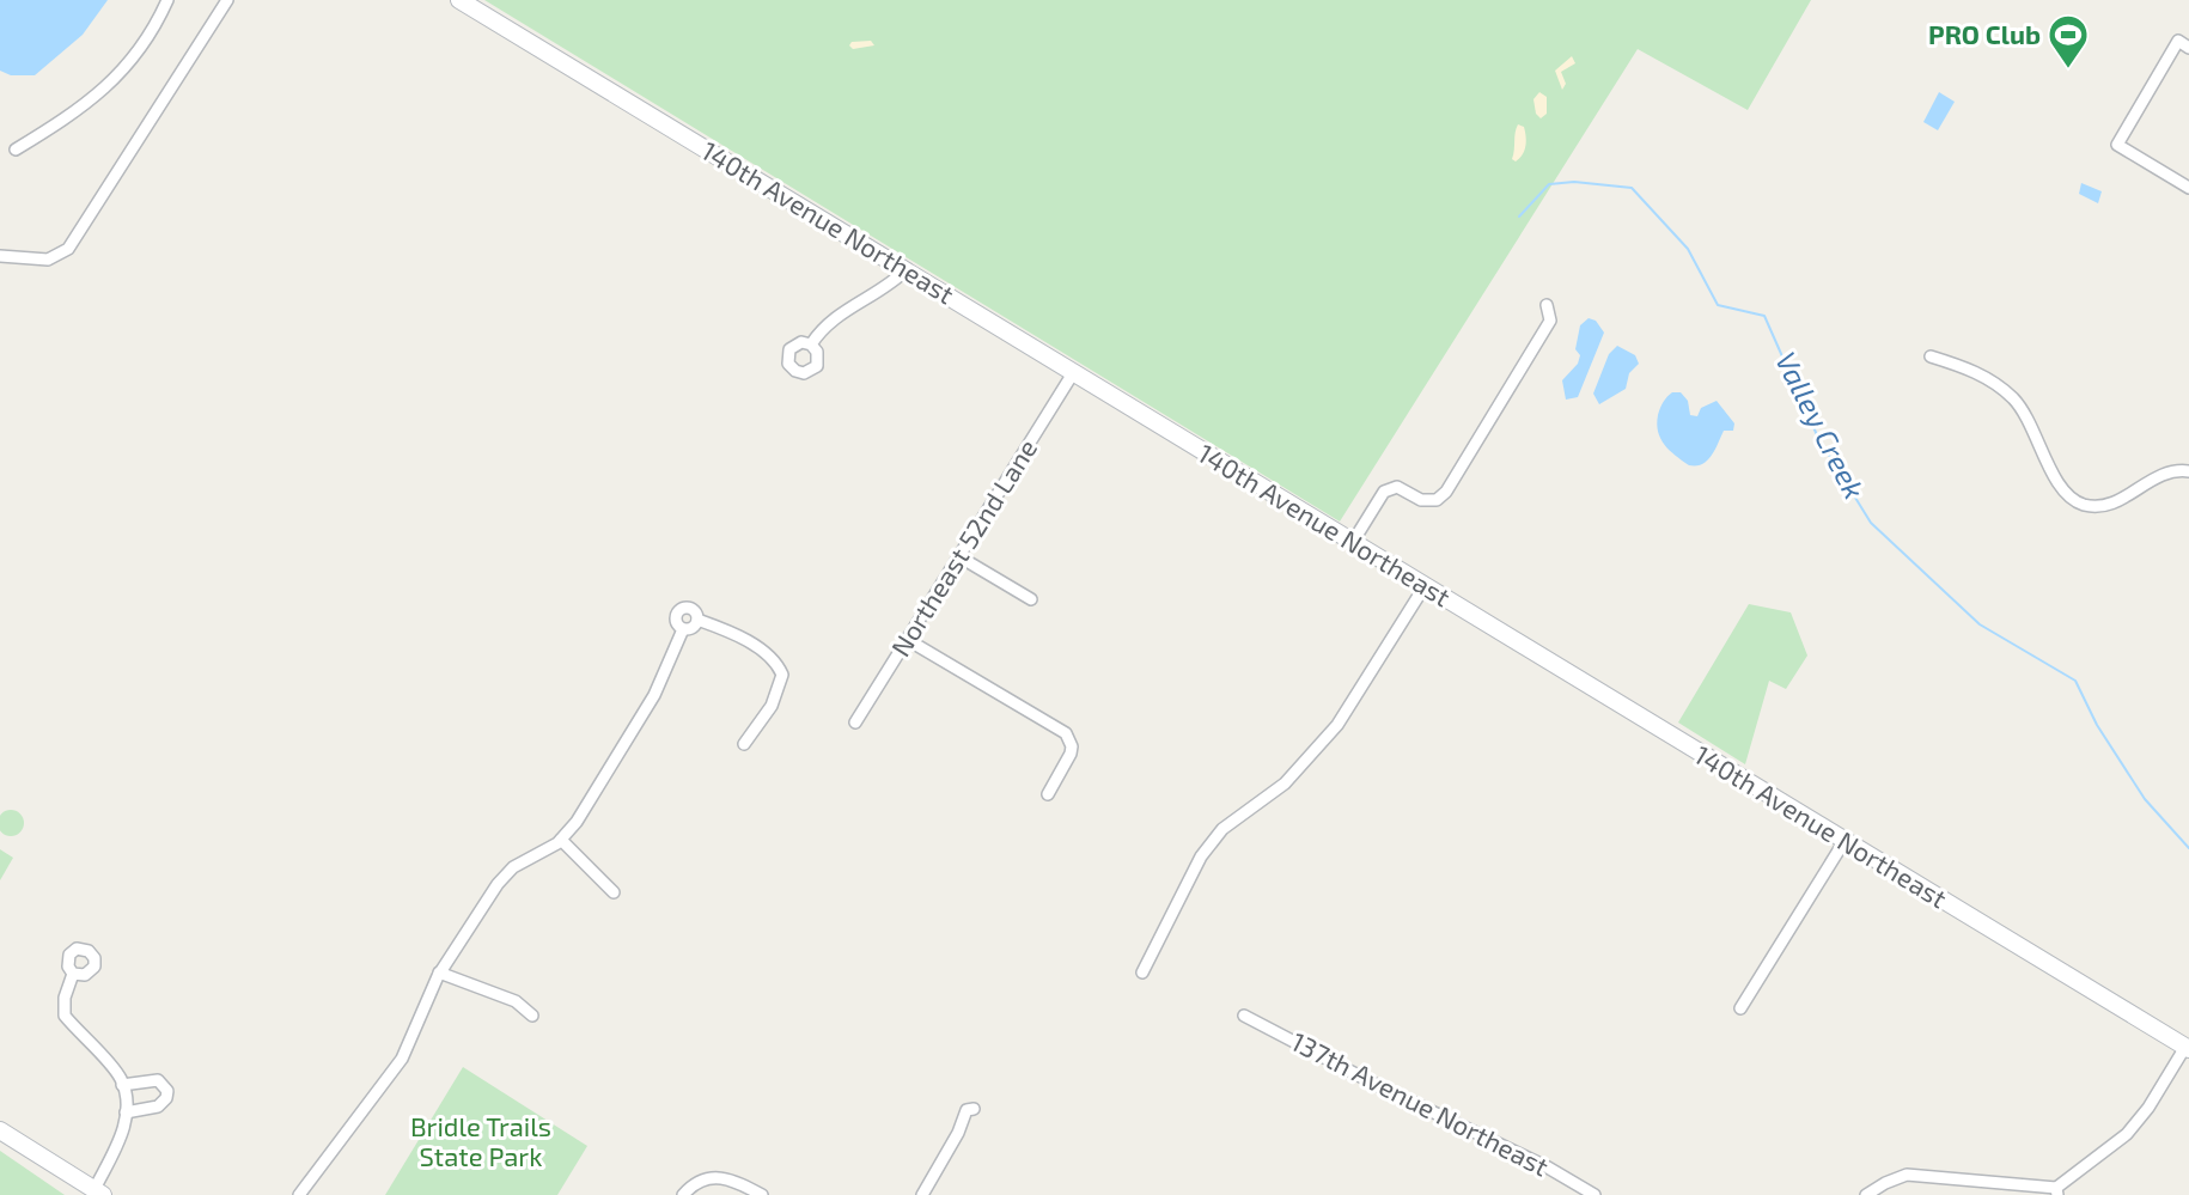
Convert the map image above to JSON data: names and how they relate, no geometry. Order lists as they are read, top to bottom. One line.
{"streets":{"street":["140th Avenue Northeast","Northeast 52nd Lane","137th Avenue Northeast"]},"crossings":[["140th Avenue Northeast","Northeast 52nd Lane"]],"water":["Valley Creek"],"parks":["Bridle Trails State Park"],"places":{"sports":["PRO Club"]}}
